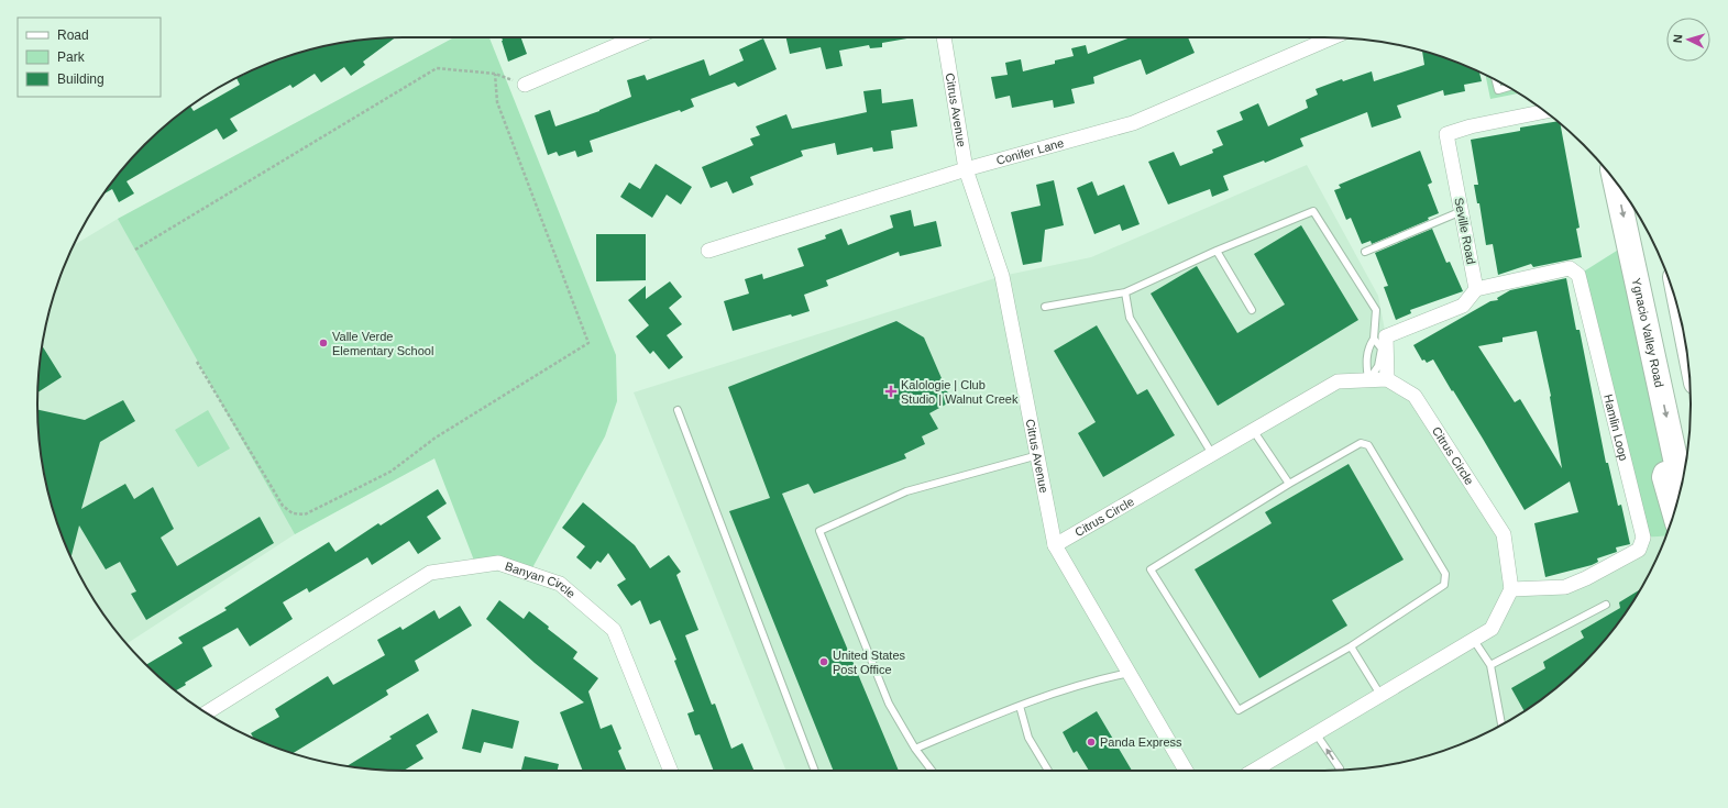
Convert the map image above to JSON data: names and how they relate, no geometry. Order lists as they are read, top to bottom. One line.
{"streets":{"highway":["Ygnacio Valley Road"],"street":["Citrus Avenue","Conifer Lane","Seville Road","Hamlin Loop","Citrus Circle","Banyan Circle"]},"crossings":[["Citrus Avenue","Conifer Lane"],["Citrus Avenue","Citrus Circle"],["Seville Road","Hamlin Loop"],["Hamlin Loop","Citrus Circle"]],"one_way":["Ygnacio Valley Road"],"places":{"other":["Valle Verde Elementary School","United States Post Office","Panda Express"],"health":["Kalologie | Club Studio | Walnut Creek"]},"legend":["Road","Park","Building"],"north":"left"}
